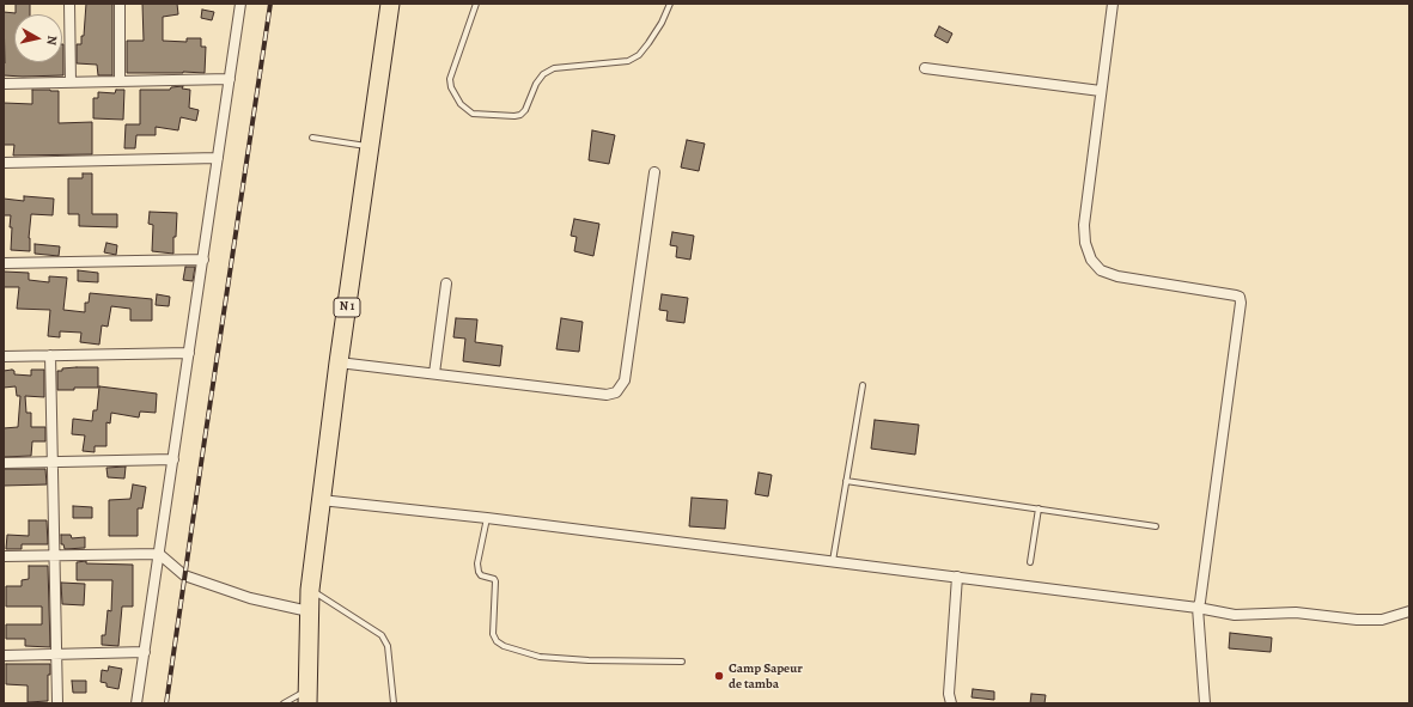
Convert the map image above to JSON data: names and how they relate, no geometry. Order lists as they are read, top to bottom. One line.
{"streets":{"highway":["N 1"]},"places":["Camp Sapeur de tamba"],"north":"right"}
